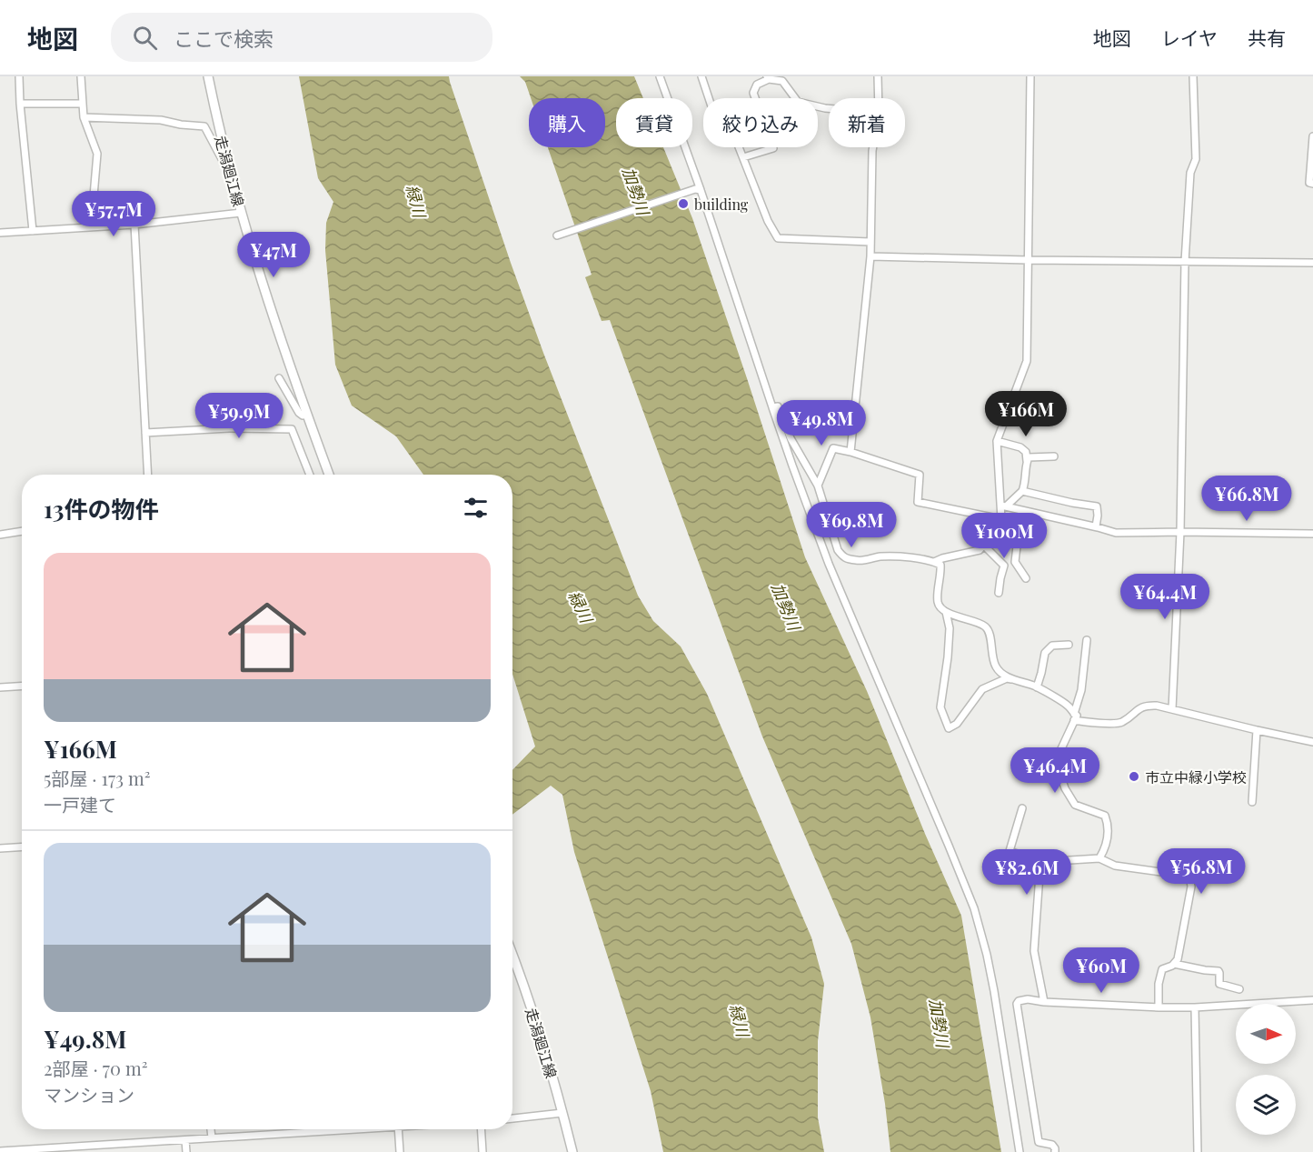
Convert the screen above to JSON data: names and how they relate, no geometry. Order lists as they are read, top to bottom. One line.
{"streets":{"main road":["走潟廻江線"]},"water":["加勢川","緑川"],"places":["building","市立中緑小学校"],"north":"right","page":{"header":"地図","search":"ここで検索","nav":["地図","レイヤ","共有"],"chip":["購入","賃貸","絞り込み","新着"],"price":["¥57.7M","¥47M","¥166M","¥59.9M","¥49.8M","¥66.8M","¥69.8M","¥100M","¥64.4M","¥46.4M","¥56.8M","¥82.6M","¥60M"],"heading":"13件の物件","list":[{"name":"¥166M","note":"5部屋 · 173 m² · 一戸建て"},{"name":"¥49.8M","note":"2部屋 · 70 m² · マンション"}]}}
